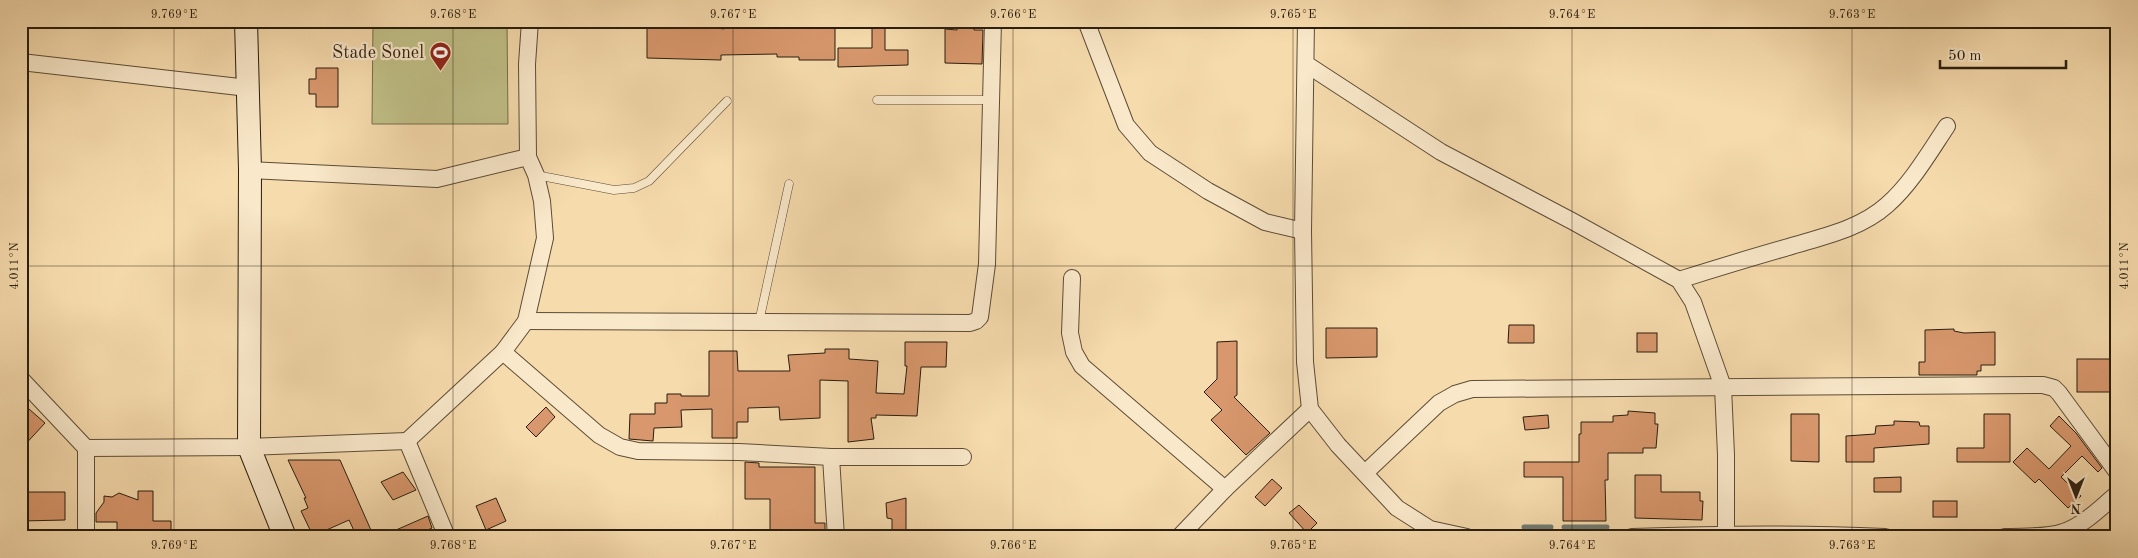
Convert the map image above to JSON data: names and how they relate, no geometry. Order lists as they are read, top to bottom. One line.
{"places":{"sports":["Stade Sonel"]},"scale_bar":"50 m","north":"bottom","coordinates":["9.769°E","9.768°E","9.767°E","9.766°E","9.765°E","9.764°E","9.763°E","4.011°N"]}
